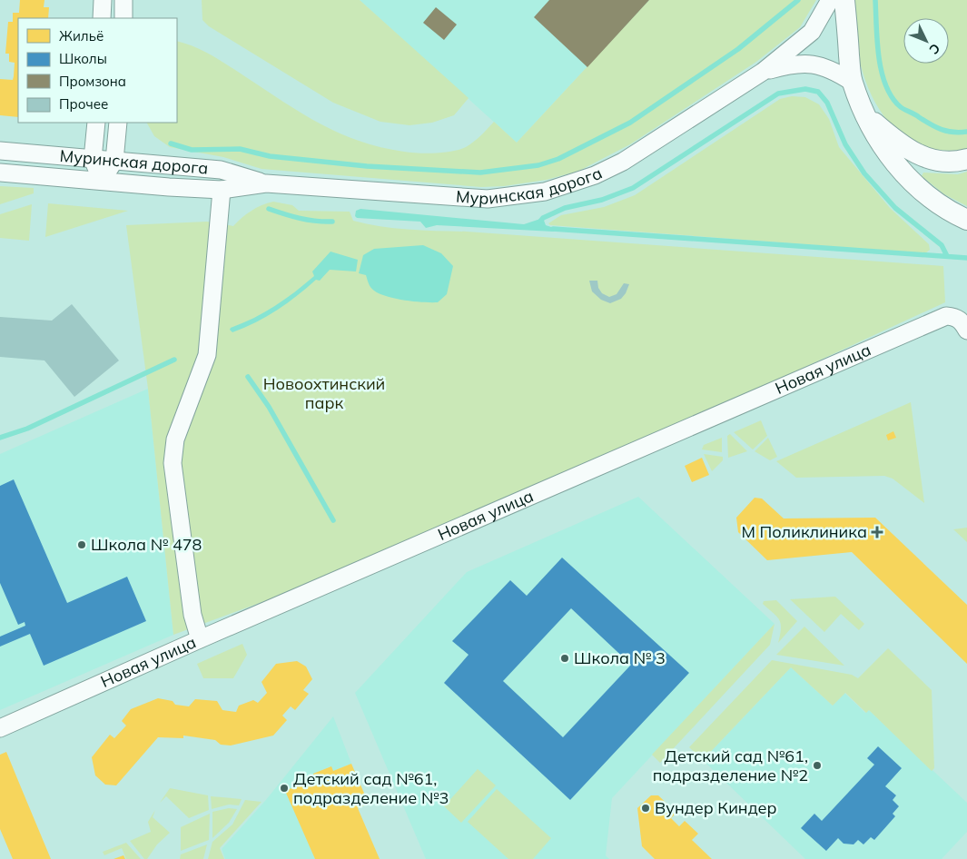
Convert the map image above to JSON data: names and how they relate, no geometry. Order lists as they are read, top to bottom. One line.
{"streets":{"street":["Муринская дорога","Новая улица"]},"parks":["Новоохтинский парк"],"places":{"health":["М Поликлиника"],"other":["Школа № 478","Школа № 3","Детский сад №61, подразделение №2","Детский сад №61, подразделение №3","Вундер Киндер"]},"legend":["Жильё","Школы","Промзона","Прочее"],"north":"bottom right"}
